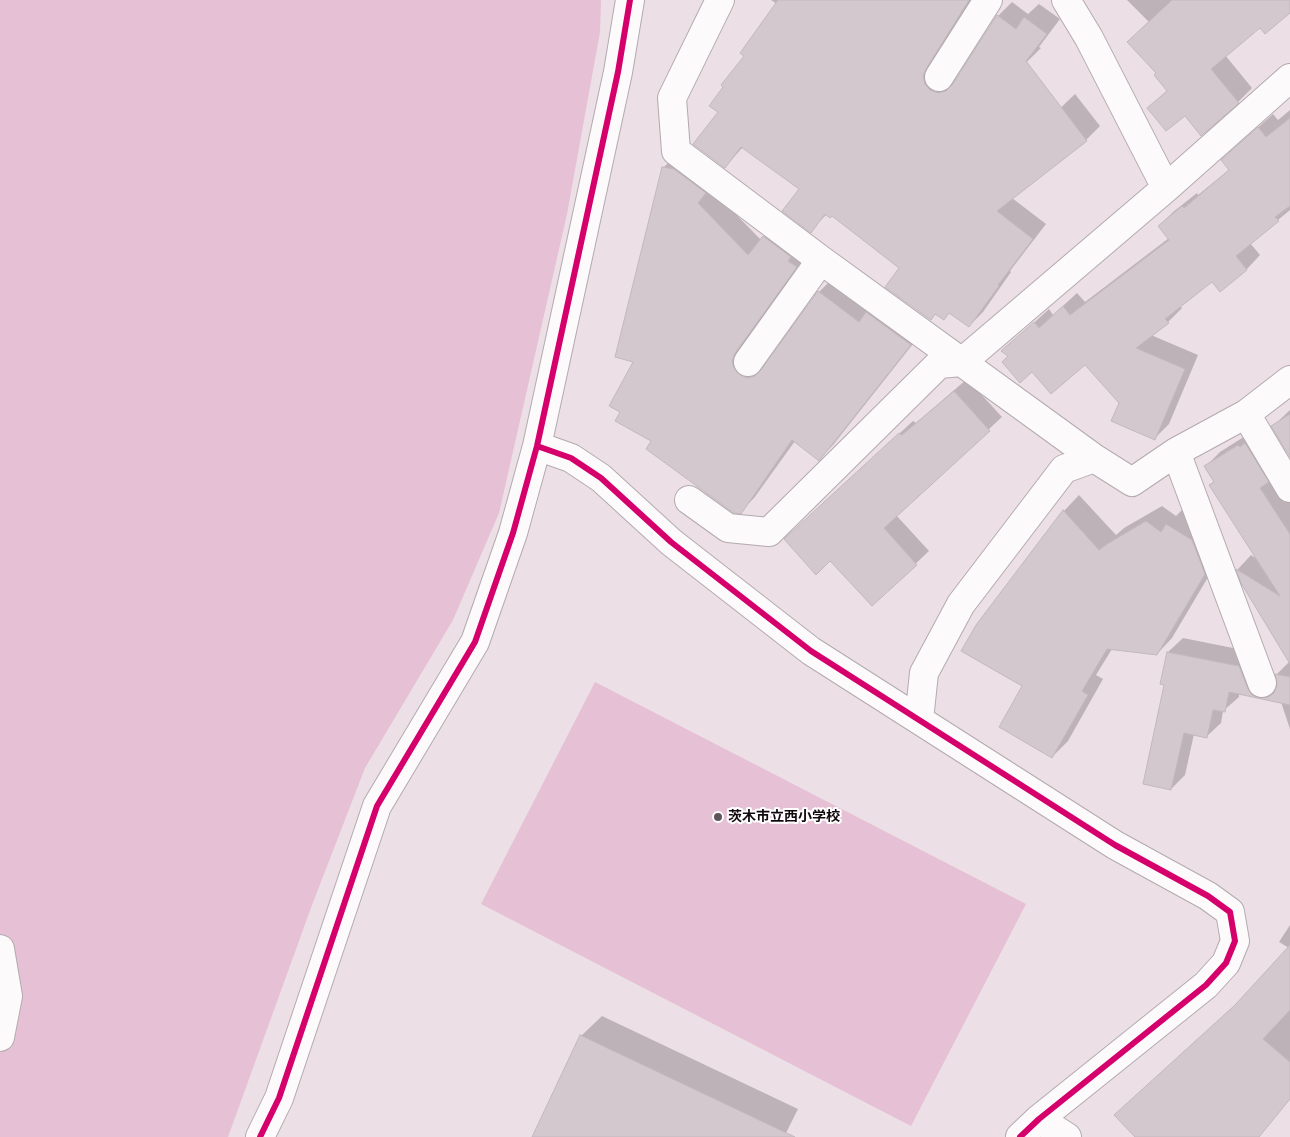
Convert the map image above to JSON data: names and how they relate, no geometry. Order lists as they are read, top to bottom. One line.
{"places":["茨木市立西小学校"]}
